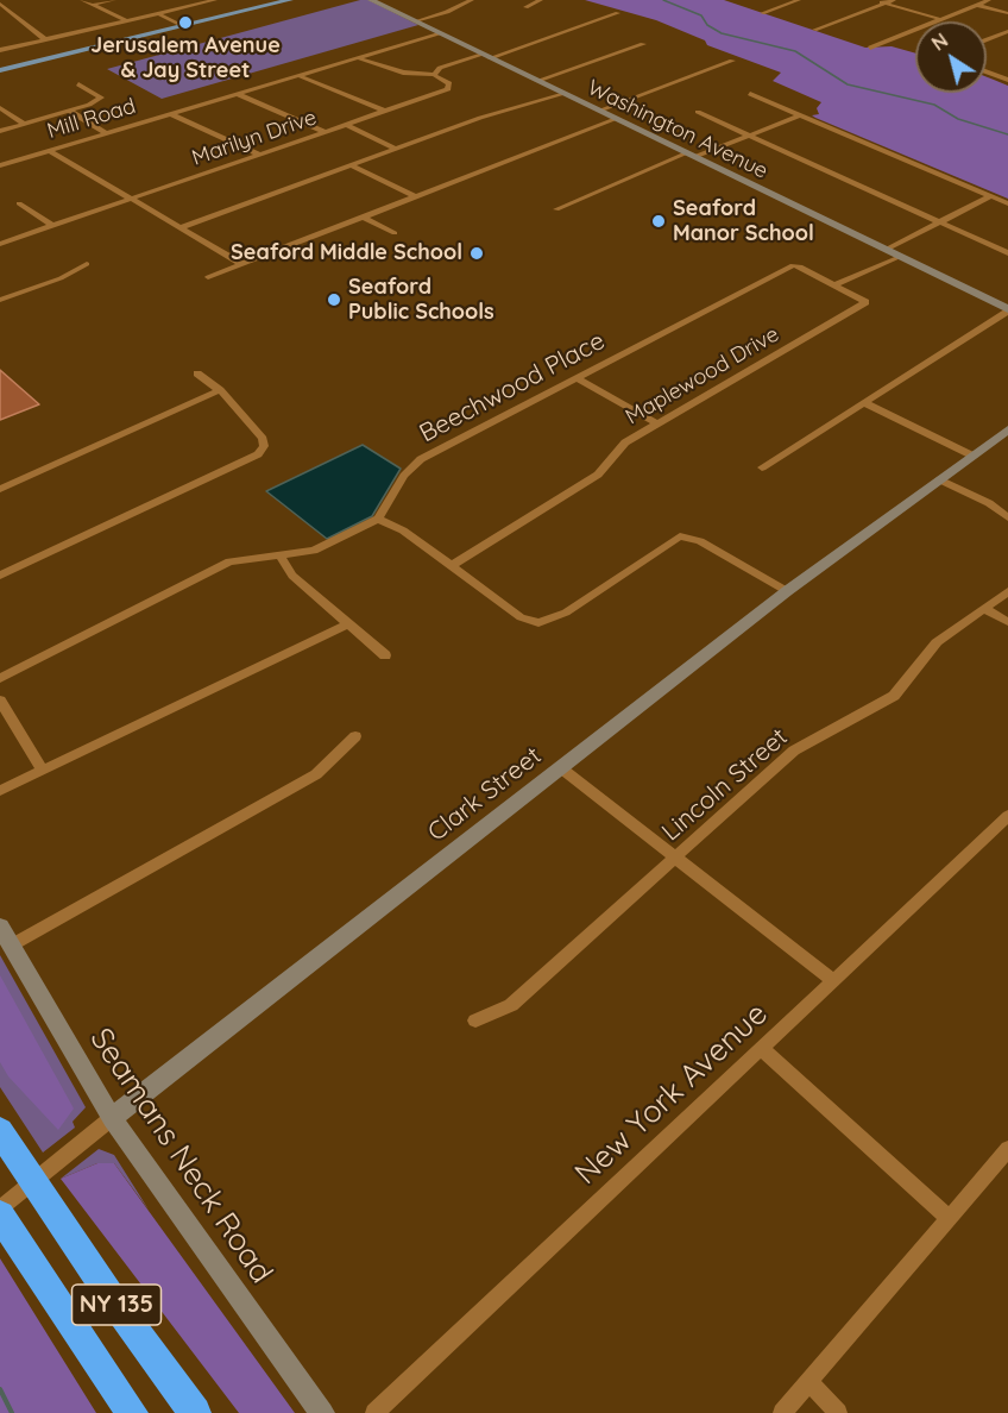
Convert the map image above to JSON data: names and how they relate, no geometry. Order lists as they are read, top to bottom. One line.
{"streets":{"highway":["NY 135"],"street":["Mill Road","Washington Avenue","Marilyn Drive","Maplewood Drive","Beechwood Place","Lincoln Street","Clark Street","New York Avenue","Seamans Neck Road"]},"crossings":[["Mill Road","Washington Avenue"],["Maplewood Drive","Beechwood Place"],["Clark Street","Seamans Neck Road"],["Clark Street","NY 135"]],"places":["Jerusalem Avenue & Jay Street","Seaford Manor School","Seaford Middle School","Seaford Public Schools"],"north":"top left"}
